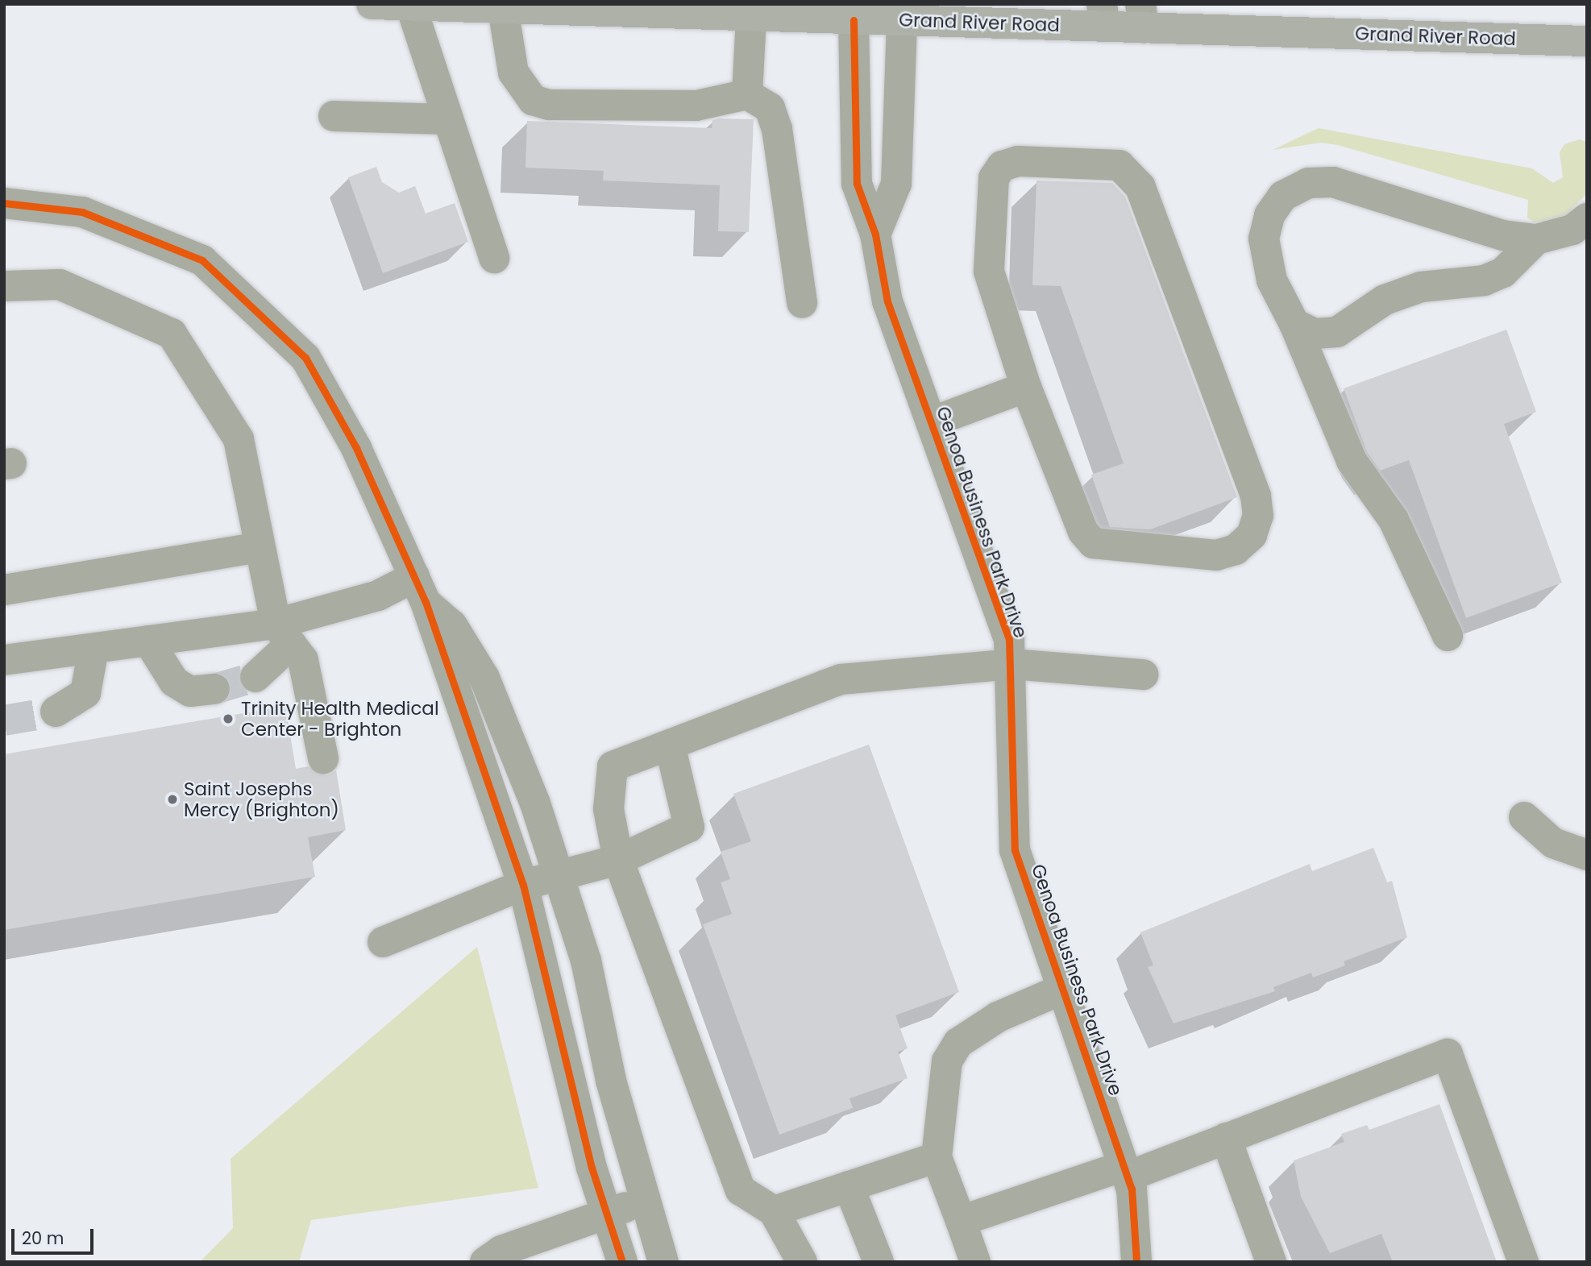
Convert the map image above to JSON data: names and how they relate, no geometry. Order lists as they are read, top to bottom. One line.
{"streets":{"main road":["Grand River Road"],"street":["Genoa Business Park Drive"]},"crossings":[["Grand River Road","Genoa Business Park Drive"]],"places":["Trinity Health Medical Center - Brighton","Saint Josephs Mercy (Brighton)"],"scale_bar":"20 m"}
